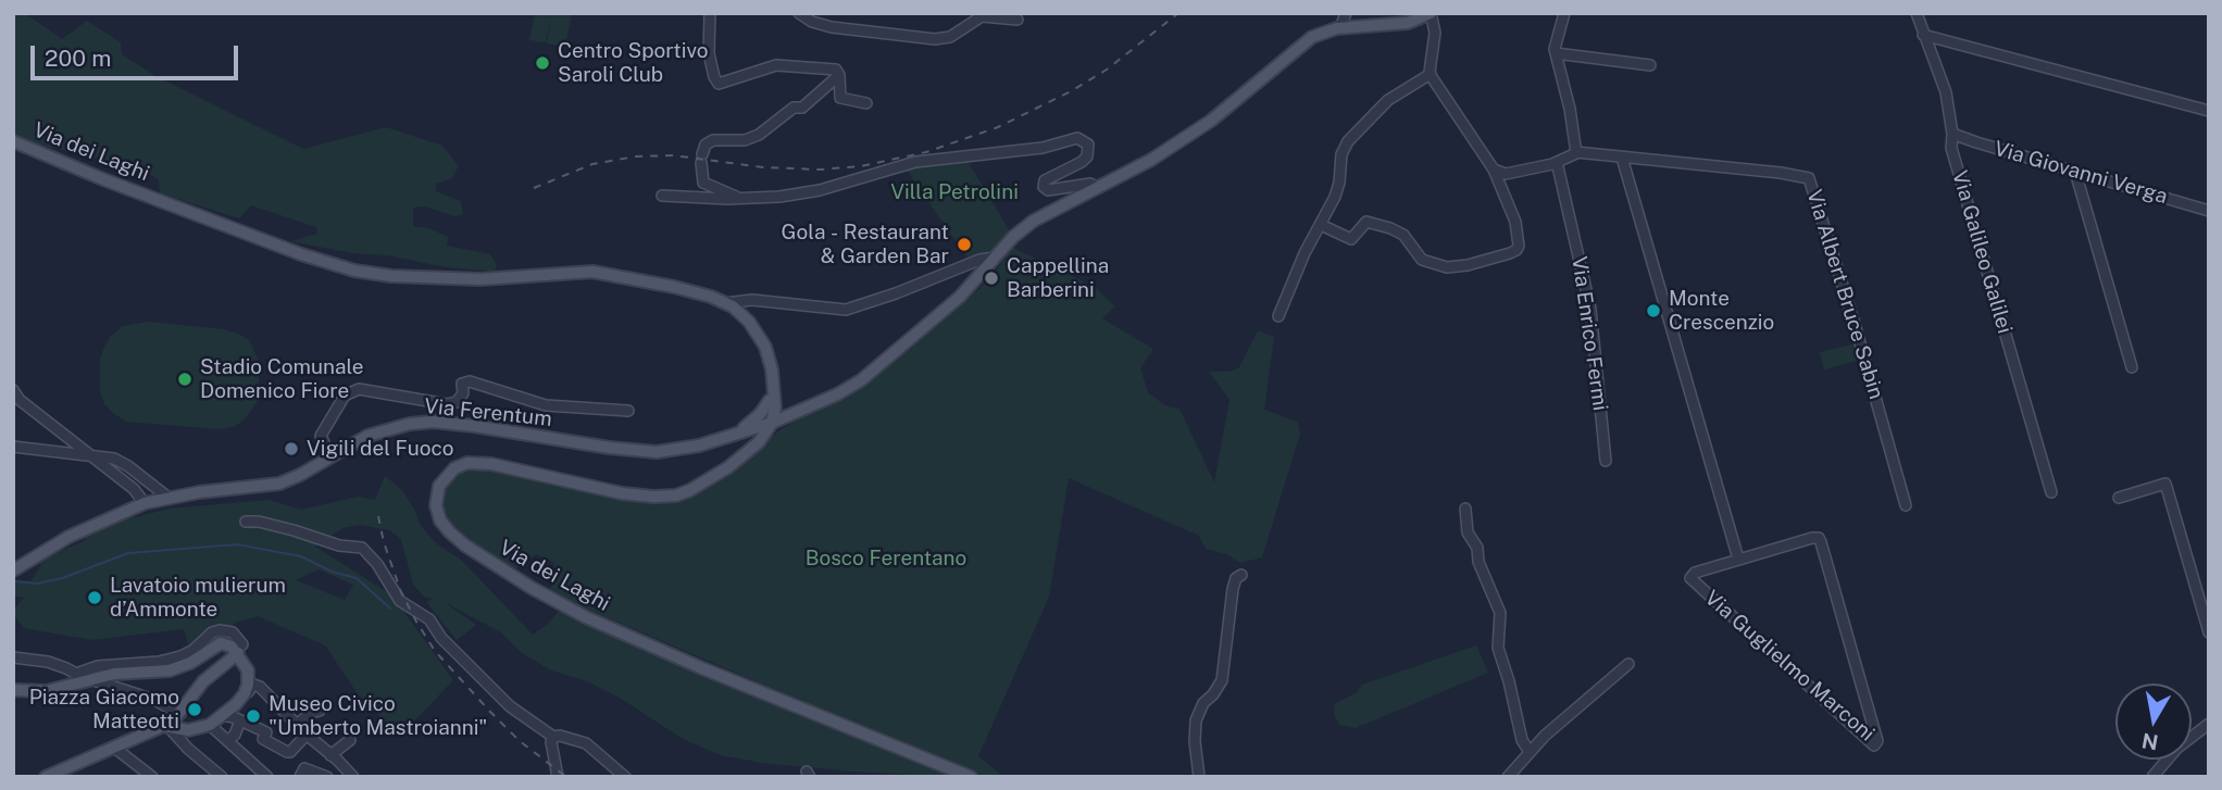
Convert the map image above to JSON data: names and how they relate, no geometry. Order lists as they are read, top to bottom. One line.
{"streets":{"main road":["Via dei Laghi","Via Ferentum"],"street":["Via Giovanni Verga","Via Galileo Galilei","Via Albert Bruce Sabin","Via Enrico Fermi","Via Guglielmo Marconi"]},"crossings":[["Via dei Laghi","Via Ferentum"],["Via Giovanni Verga","Via Galileo Galilei"]],"parks":["Villa Petrolini","Bosco Ferentano"],"places":["Centro Sportivo Saroli Club","Gola - Restaurant & Garden Bar","Cappellina Barberini","Monte Crescenzio","Stadio Comunale Domenico Fiore","Vigili del Fuoco","Lavatoio mulierum d’Ammonte","Piazza Giacomo Matteotti","Museo Civico \"Umberto Mastroianni\""],"scale_bar":"200 m","north":"bottom"}
